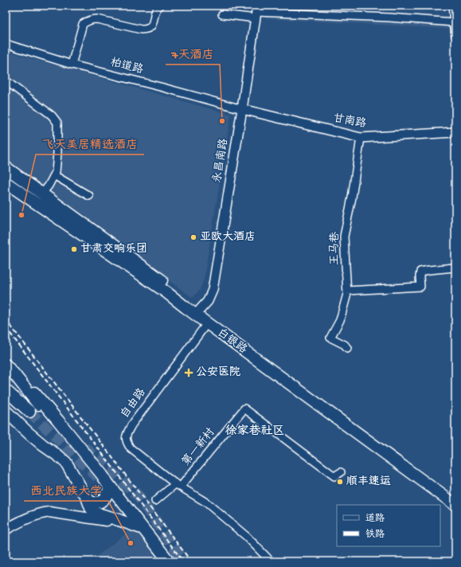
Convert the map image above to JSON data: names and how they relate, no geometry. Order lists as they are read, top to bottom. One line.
{"streets":{"main road":["白银路"],"street":["柏道路","甘南路","永昌南路","王马巷","自由路","第一新村"]},"crossings":[["柏道路","甘南路"],["柏道路","永昌南路"],["甘南路","永昌南路"],["甘南路","王马巷"],["永昌南路","白银路"],["白银路","自由路"],["自由路","第一新村"]],"districts":["徐家巷社区"],"places":{"other":["7天酒店","飞天美居精选酒店","亚欧大酒店","甘肃交响乐团","顺丰速运","西北民族大学"],"health":["公安医院"]},"legend":["道路","铁路"]}
